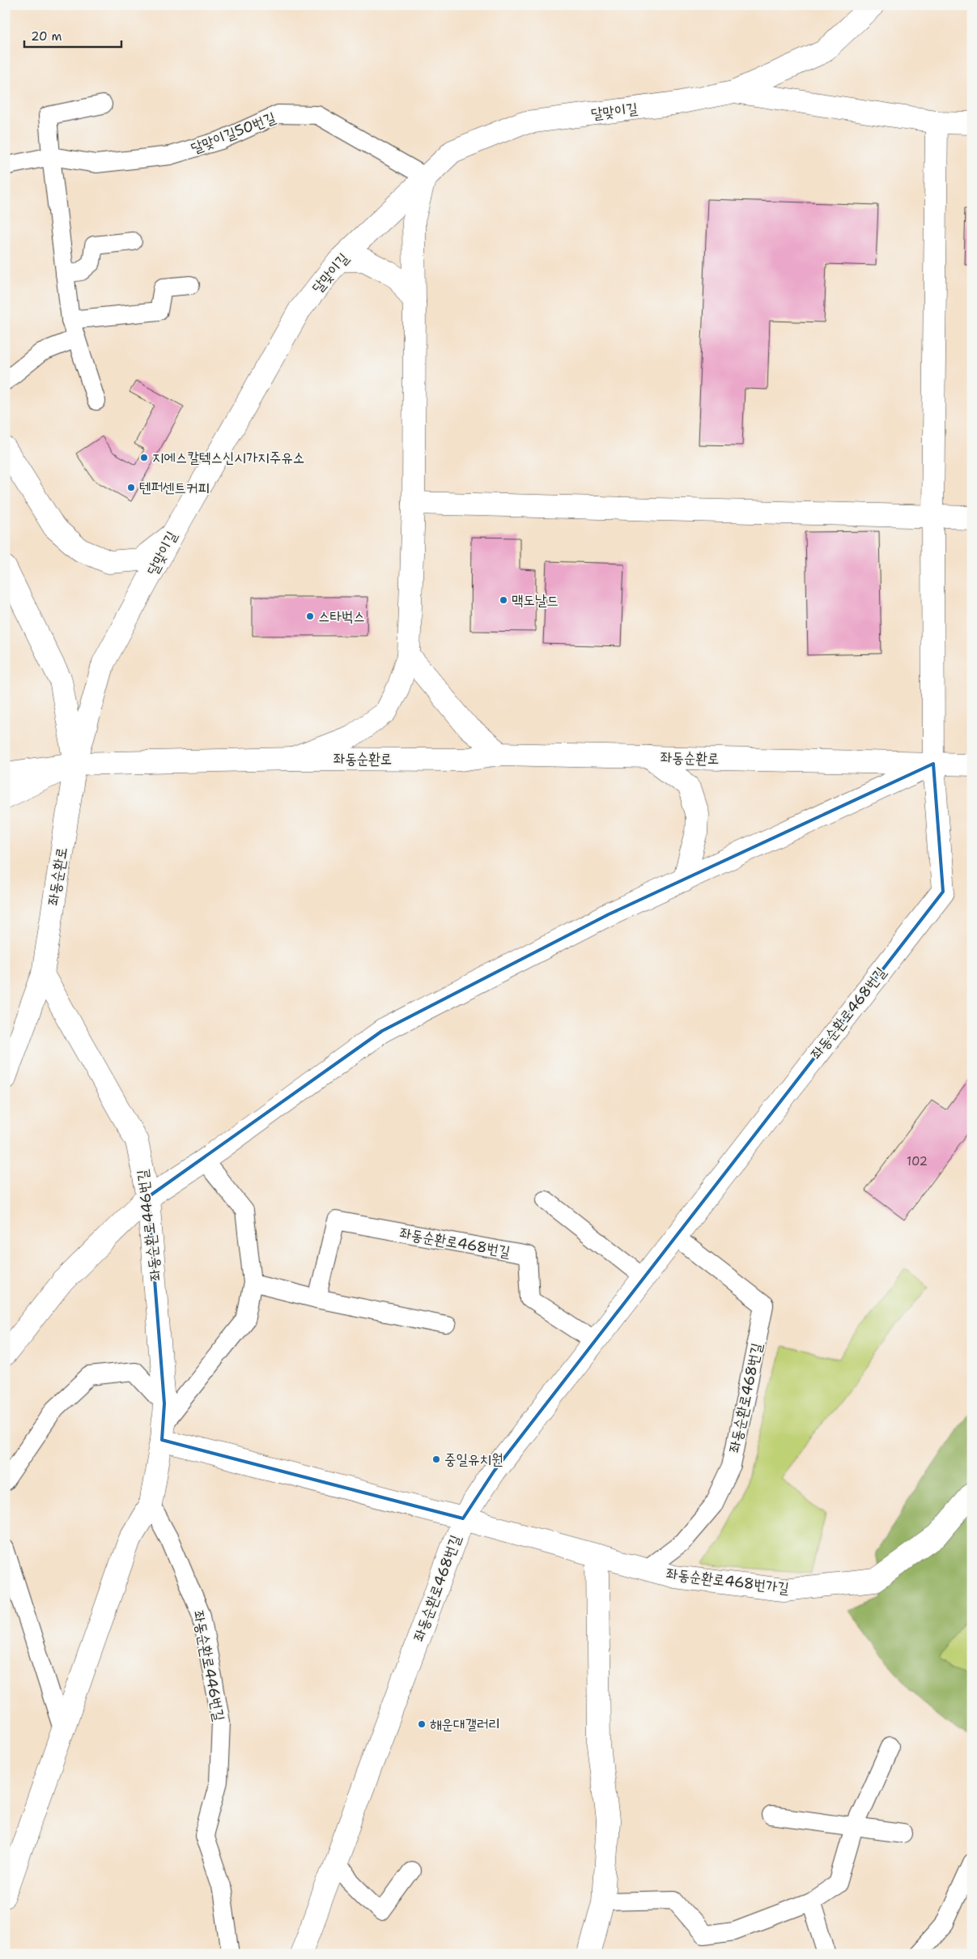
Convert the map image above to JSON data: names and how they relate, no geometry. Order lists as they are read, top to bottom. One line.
{"streets":{"street":["달맞이길","좌동순환로","좌동순환로468번길","좌동순환로446번길","좌동순환로468번가길"],"lane":["달맞이길50번길"]},"crossings":[["달맞이길","달맞이길50번길"],["달맞이길","좌동순환로"],["좌동순환로","좌동순환로468번길"],["좌동순환로","좌동순환로446번길"],["좌동순환로468번길","좌동순환로468번가길"]],"places":["지에스칼텍스신시가지주유소","텐퍼센트커피","맥도날드","스타벅스","중일유치원","해운대갤러리"],"house_numbers":["102"],"scale_bar":"20 m"}
